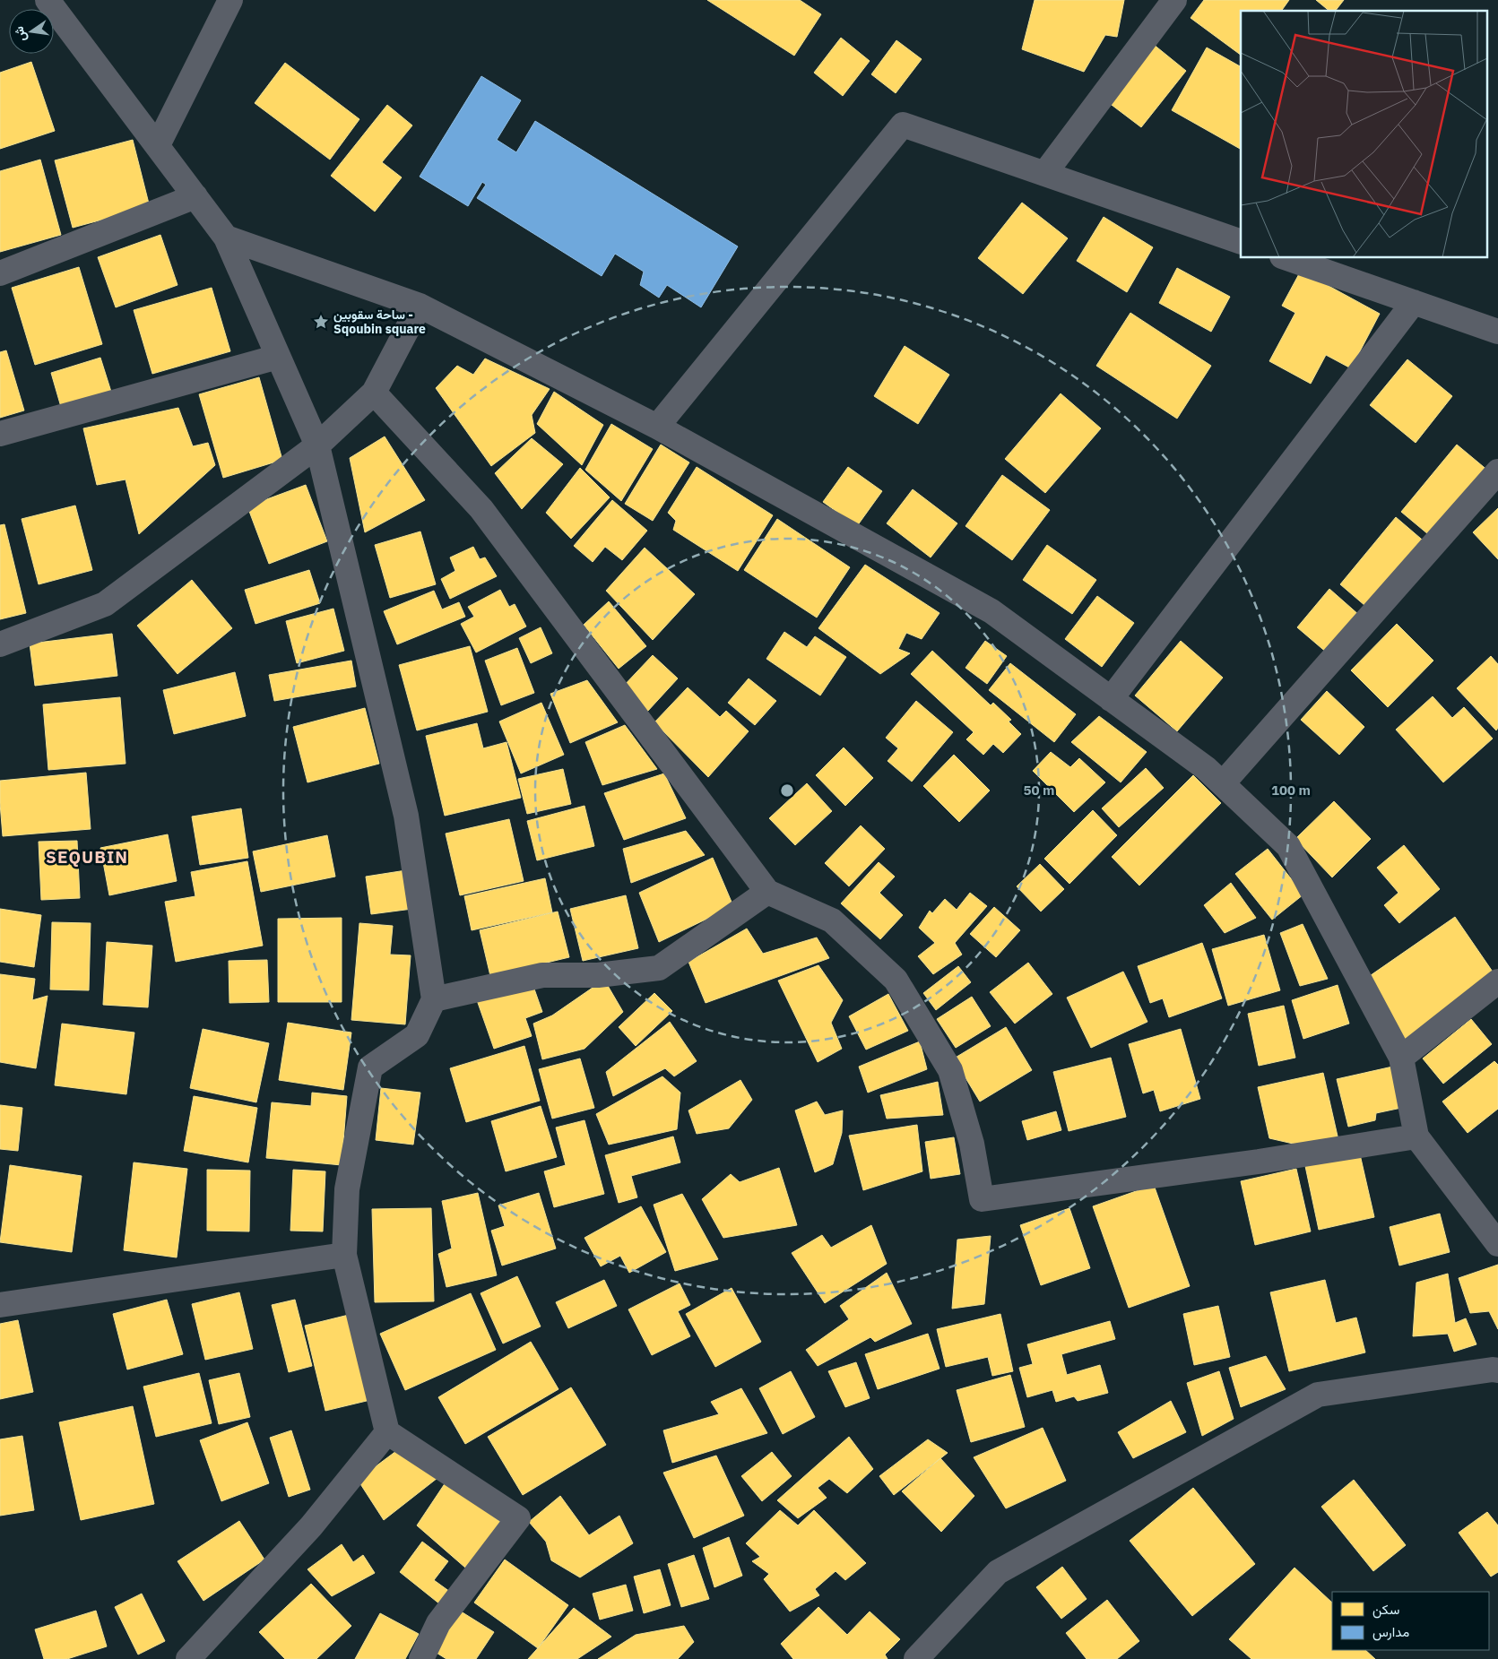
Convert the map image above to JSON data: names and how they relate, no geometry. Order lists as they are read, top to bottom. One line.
{"districts":["SEQUBIN"],"places":{"place":["ساحة سقوبين - Sqoubin square"]},"legend":["سكن","مدارس"],"north":"left","rings":["50 m","100 m"]}
